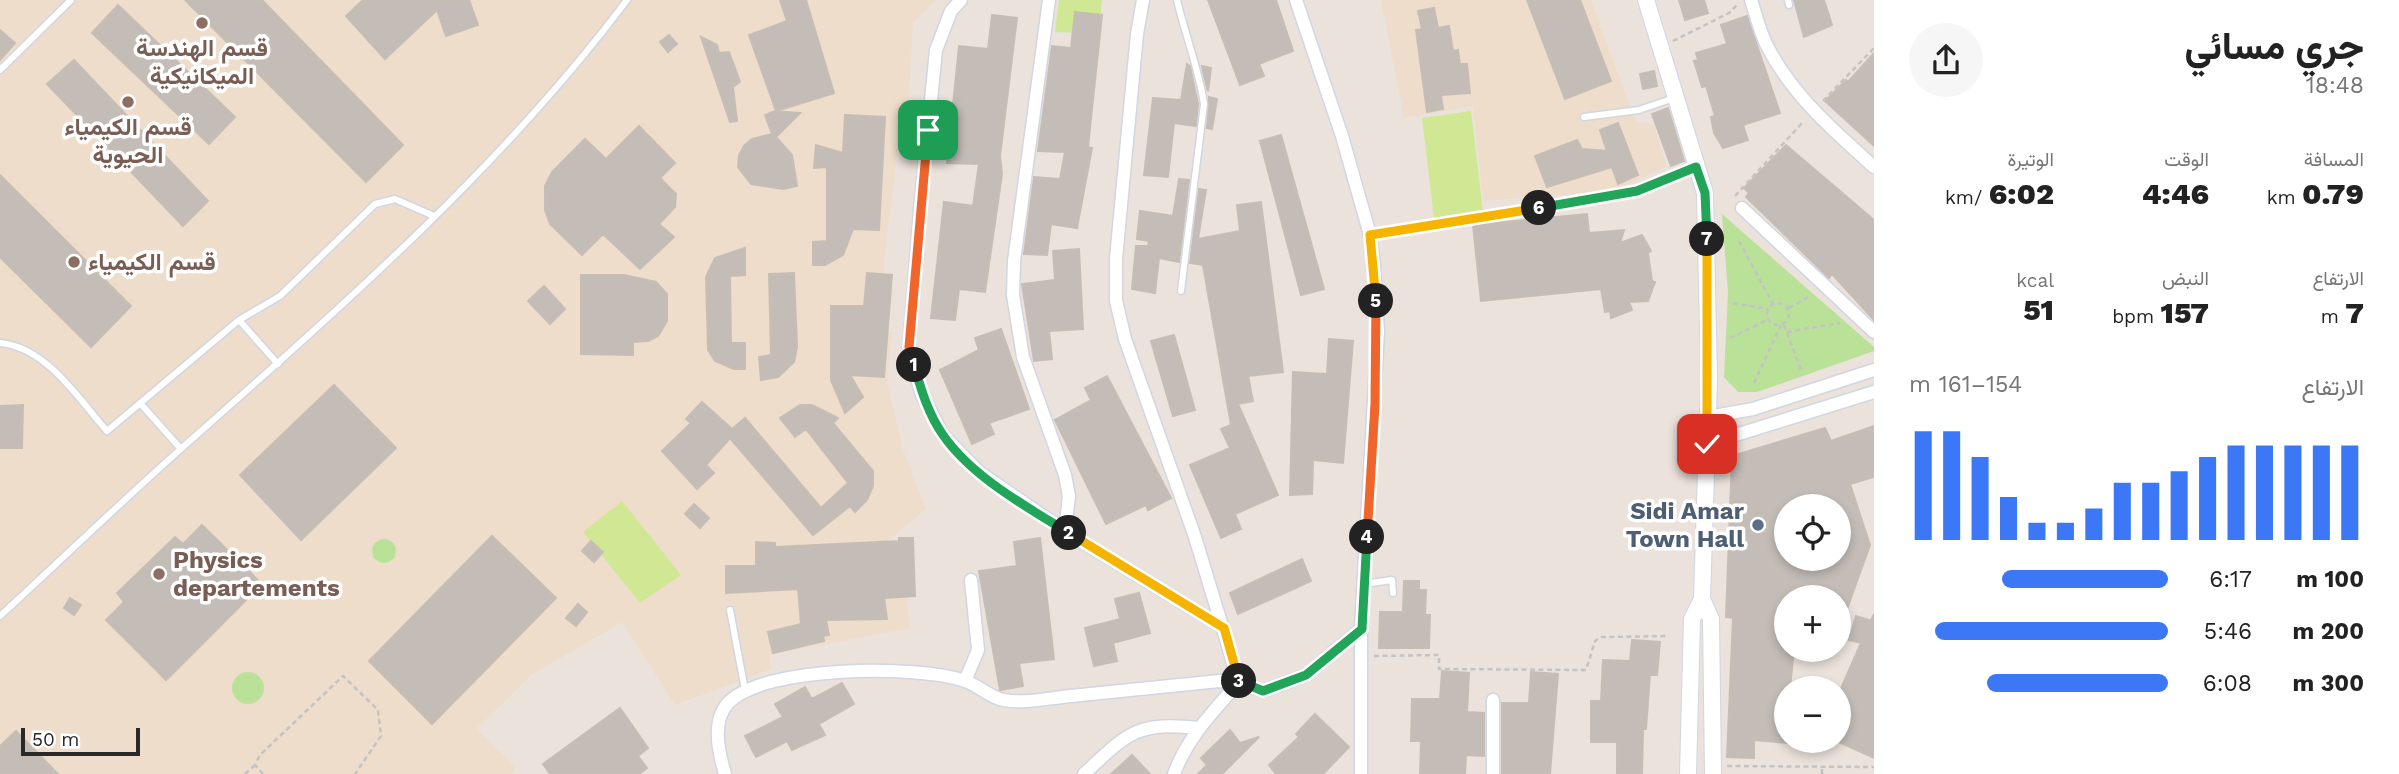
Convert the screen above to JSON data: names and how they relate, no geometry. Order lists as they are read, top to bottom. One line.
{"places":["قسم الهندسة الميكانيكية","قسم الكيمياء الحيوية","قسم الكيمياء","Sidi Amar Town Hall","Physics departements"],"scale_bar":"50 m","page":{"heading":["جري مسائي","18:48"],"stats":[["المسافة","0.79 km"],["الوقت","4:46"],["الوتيرة","6:02 /km"],["الارتفاع","7 m"],["النبض","157 bpm"],["kcal","51"]],"pins":["6","7","5","1","2","4","3"],"chart":["الارتفاع","154–161 m"],"map_buttons":["+","−"],"list":[{"name":"100 m","note":"6:17"},{"name":"200 m","note":"5:46"},{"name":"300 m","note":"6:08"}],"scale":"50 m"}}
